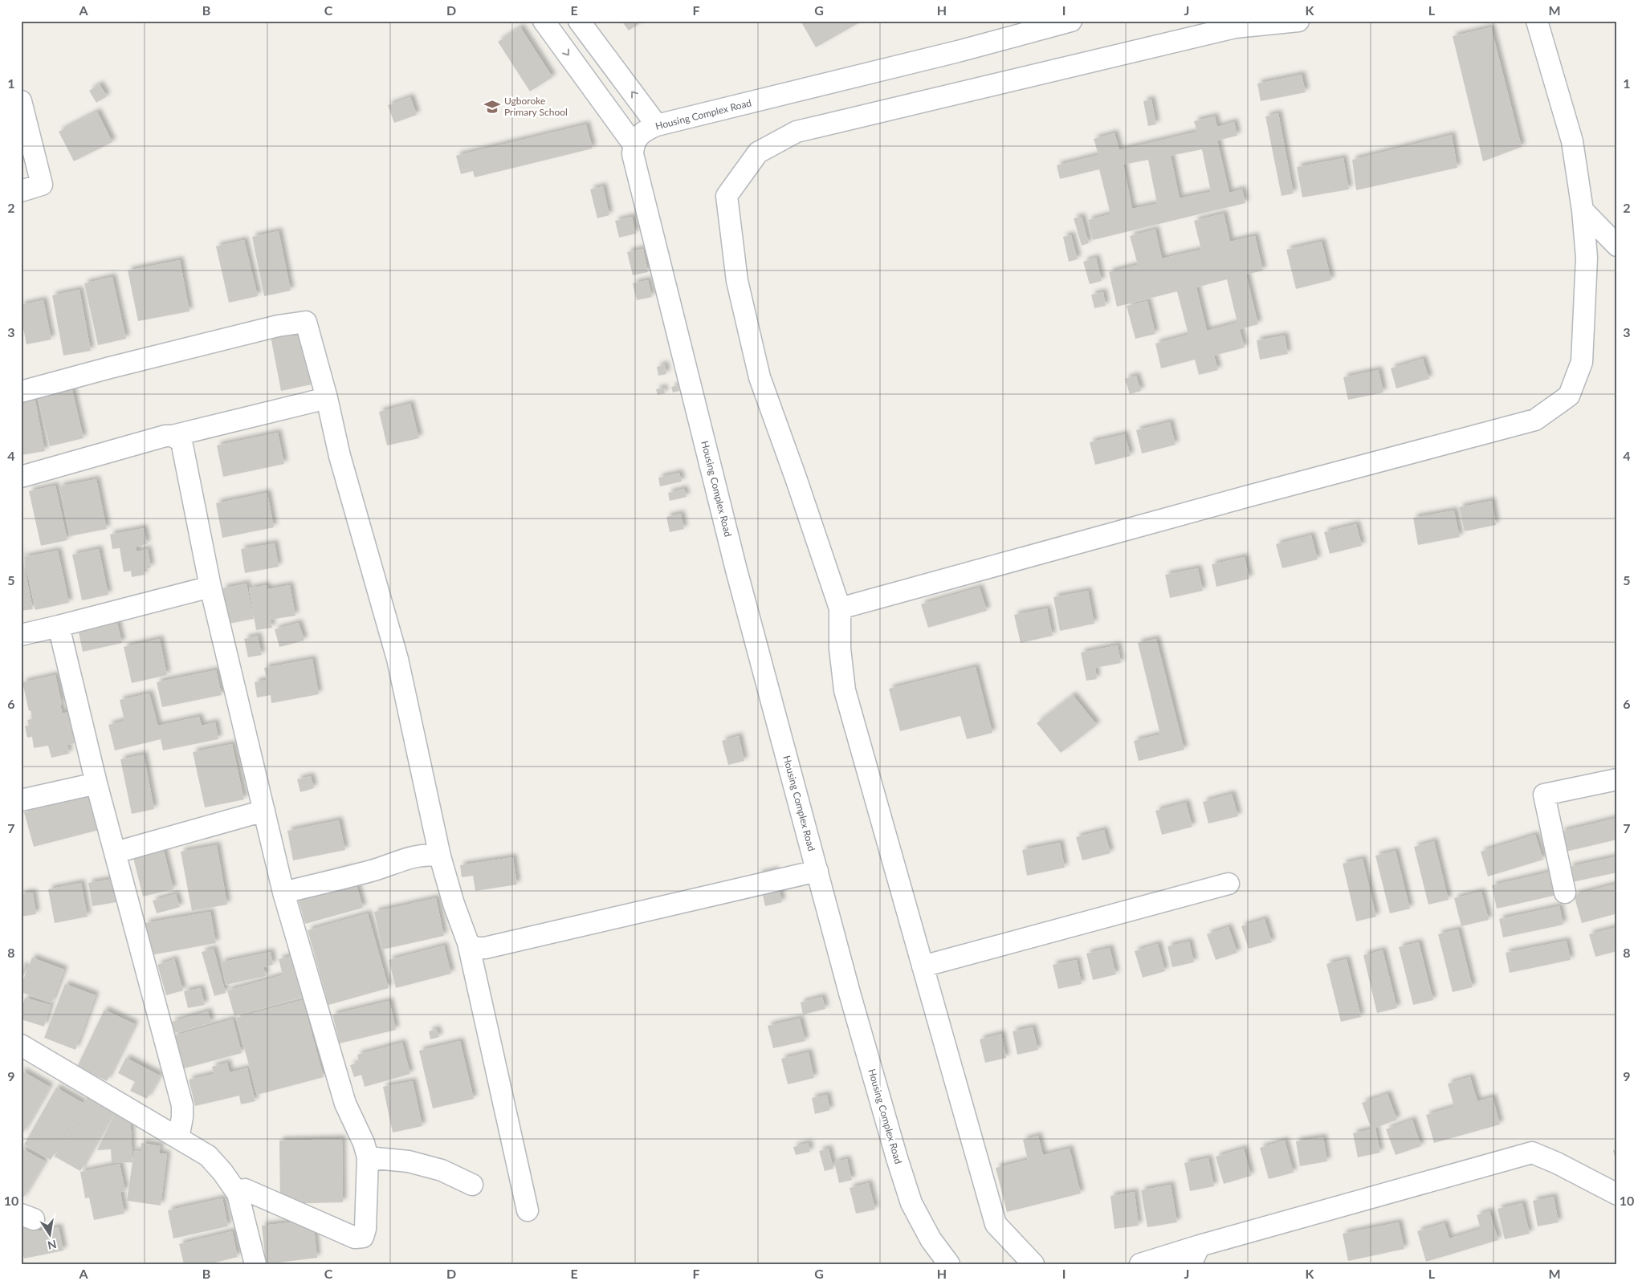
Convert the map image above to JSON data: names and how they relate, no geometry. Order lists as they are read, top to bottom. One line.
{"streets":{"street":["Housing Complex Road"]},"places":{"school or university":["Ugboroke Primary School"]},"north":"bottom","grid":{"columns":["A","B","C","D","E","F","G","H","I","J","K","L","M"],"rows":["1","2","3","4","5","6","7","8","9","10"]}}
